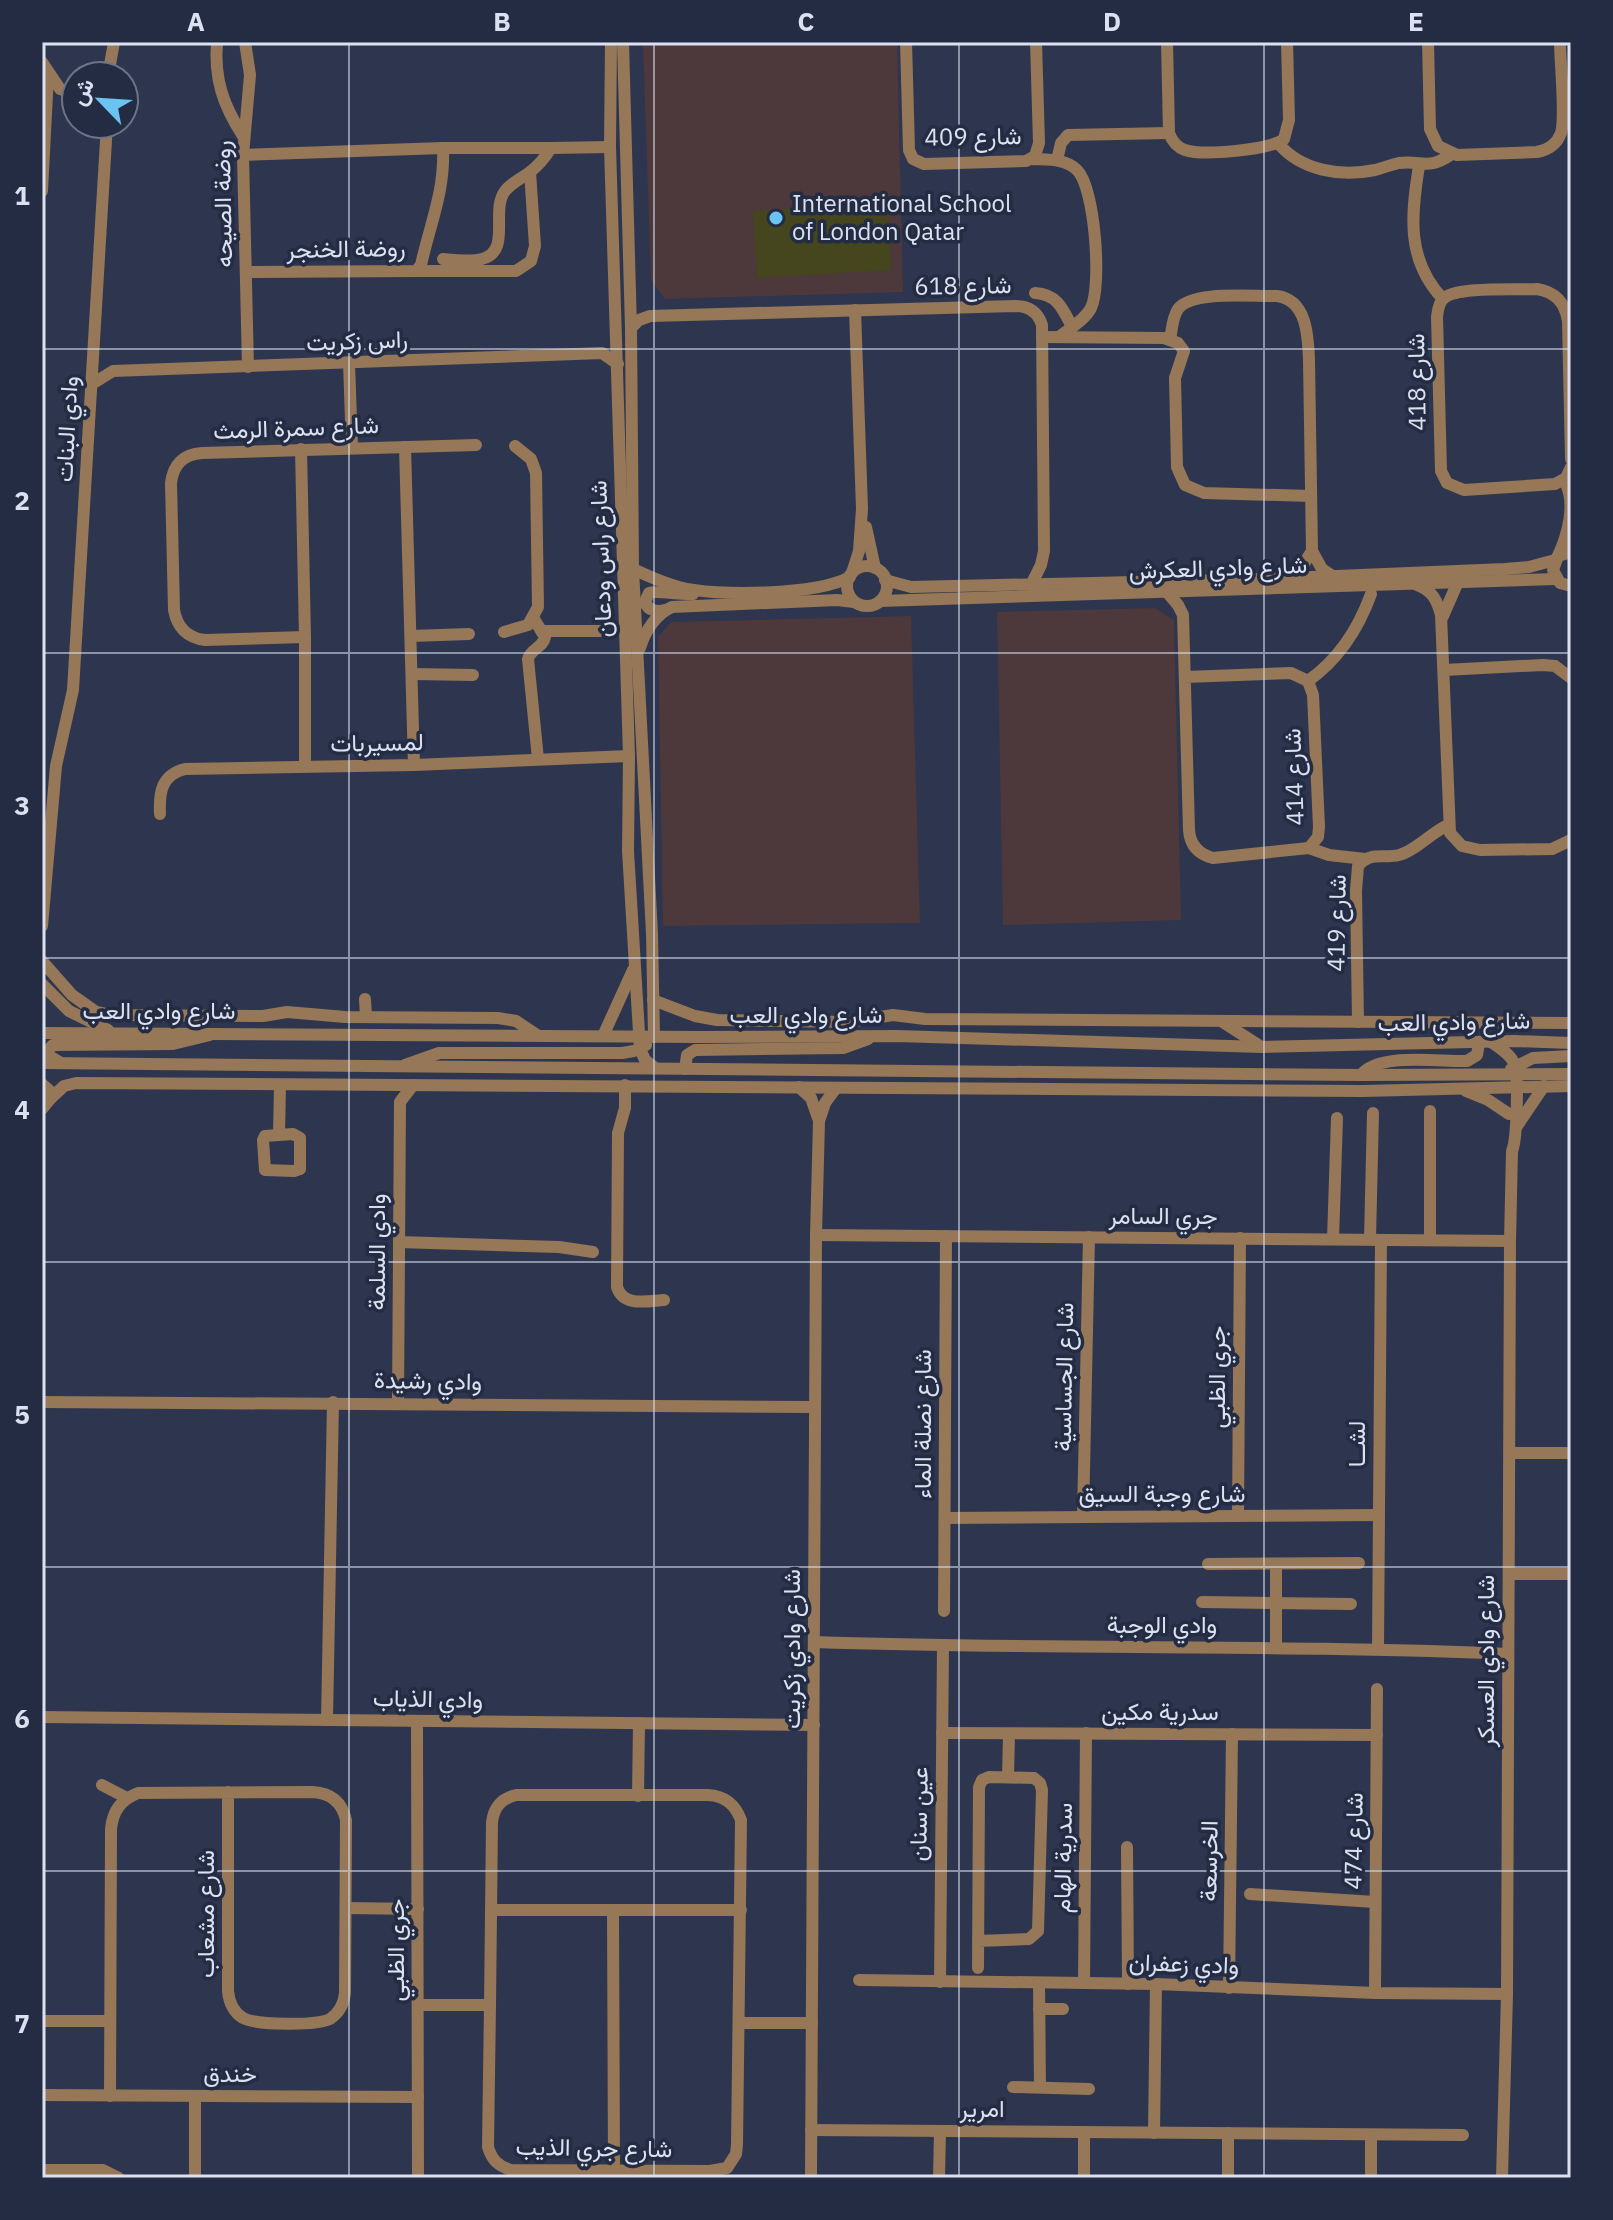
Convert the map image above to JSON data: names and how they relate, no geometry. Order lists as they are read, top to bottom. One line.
{"streets":{"street":["شارع 409","روضة الصيحه","روضة الخنجر","شارع 618","راس زكريت","شارع 418","شارع سمرة الرمث","وادي البنات","شارع راس ودعان","شارع وادي العكرش","لمسيربات","شارع 414","شارع 419","شارع وادي العب","جري السامر","وادي السلمة","شارع الجساسية","جري الظبي","وادي رشيدة","شارع نصلة الماء","لشــا","شارع وجبة السيق","وادي الوجبة","شارع وادي زكريت","شارع وادي العسكر","وادي الذياب","سدرية مكين","عين سنان","شارع 474","سدرية الهام","الخرسعة","شارع مشعاب","وادي زعفران","خندق","امرير","شارع جري الذيب"]},"crossings":[["روضة الصيحه","روضة الخنجر"],["روضة الصيحه","راس زكريت"],["شارع راس ودعان","لمسيربات"],["شارع راس ودعان","شارع وادي العب"],["شارع وادي العكرش","شارع 414"],["شارع 419","شارع وادي العب"],["جري السامر","شارع الجساسية"],["جري السامر","جري الظبي"],["جري السامر","شارع نصلة الماء"],["جري السامر","لشــا"],["جري السامر","شارع وادي زكريت"],["جري السامر","شارع وادي العسكر"],["وادي السلمة","وادي رشيدة"],["شارع الجساسية","شارع وجبة السيق"],["جري الظبي","شارع وجبة السيق"],["جري الظبي","وادي الذياب"],["جري الظبي","خندق"],["وادي رشيدة","شارع وادي زكريت"],["شارع نصلة الماء","شارع وجبة السيق"],["لشــا","شارع وجبة السيق"],["لشــا","وادي الوجبة"],["وادي الوجبة","شارع وادي زكريت"],["وادي الوجبة","شارع وادي العسكر"],["وادي الوجبة","عين سنان"],["شارع وادي زكريت","وادي الذياب"],["شارع وادي زكريت","امرير"],["شارع وادي العسكر","وادي زعفران"],["سدرية مكين","عين سنان"],["سدرية مكين","شارع 474"],["سدرية مكين","سدرية الهام"],["سدرية مكين","الخرسعة"],["عين سنان","وادي زعفران"],["شارع 474","وادي زعفران"],["سدرية الهام","وادي زعفران"],["الخرسعة","وادي زعفران"]],"places":["International School of London Qatar"],"north":"top left","grid":{"columns":["A","B","C","D","E"],"rows":["1","2","3","4","5","6","7"]}}
